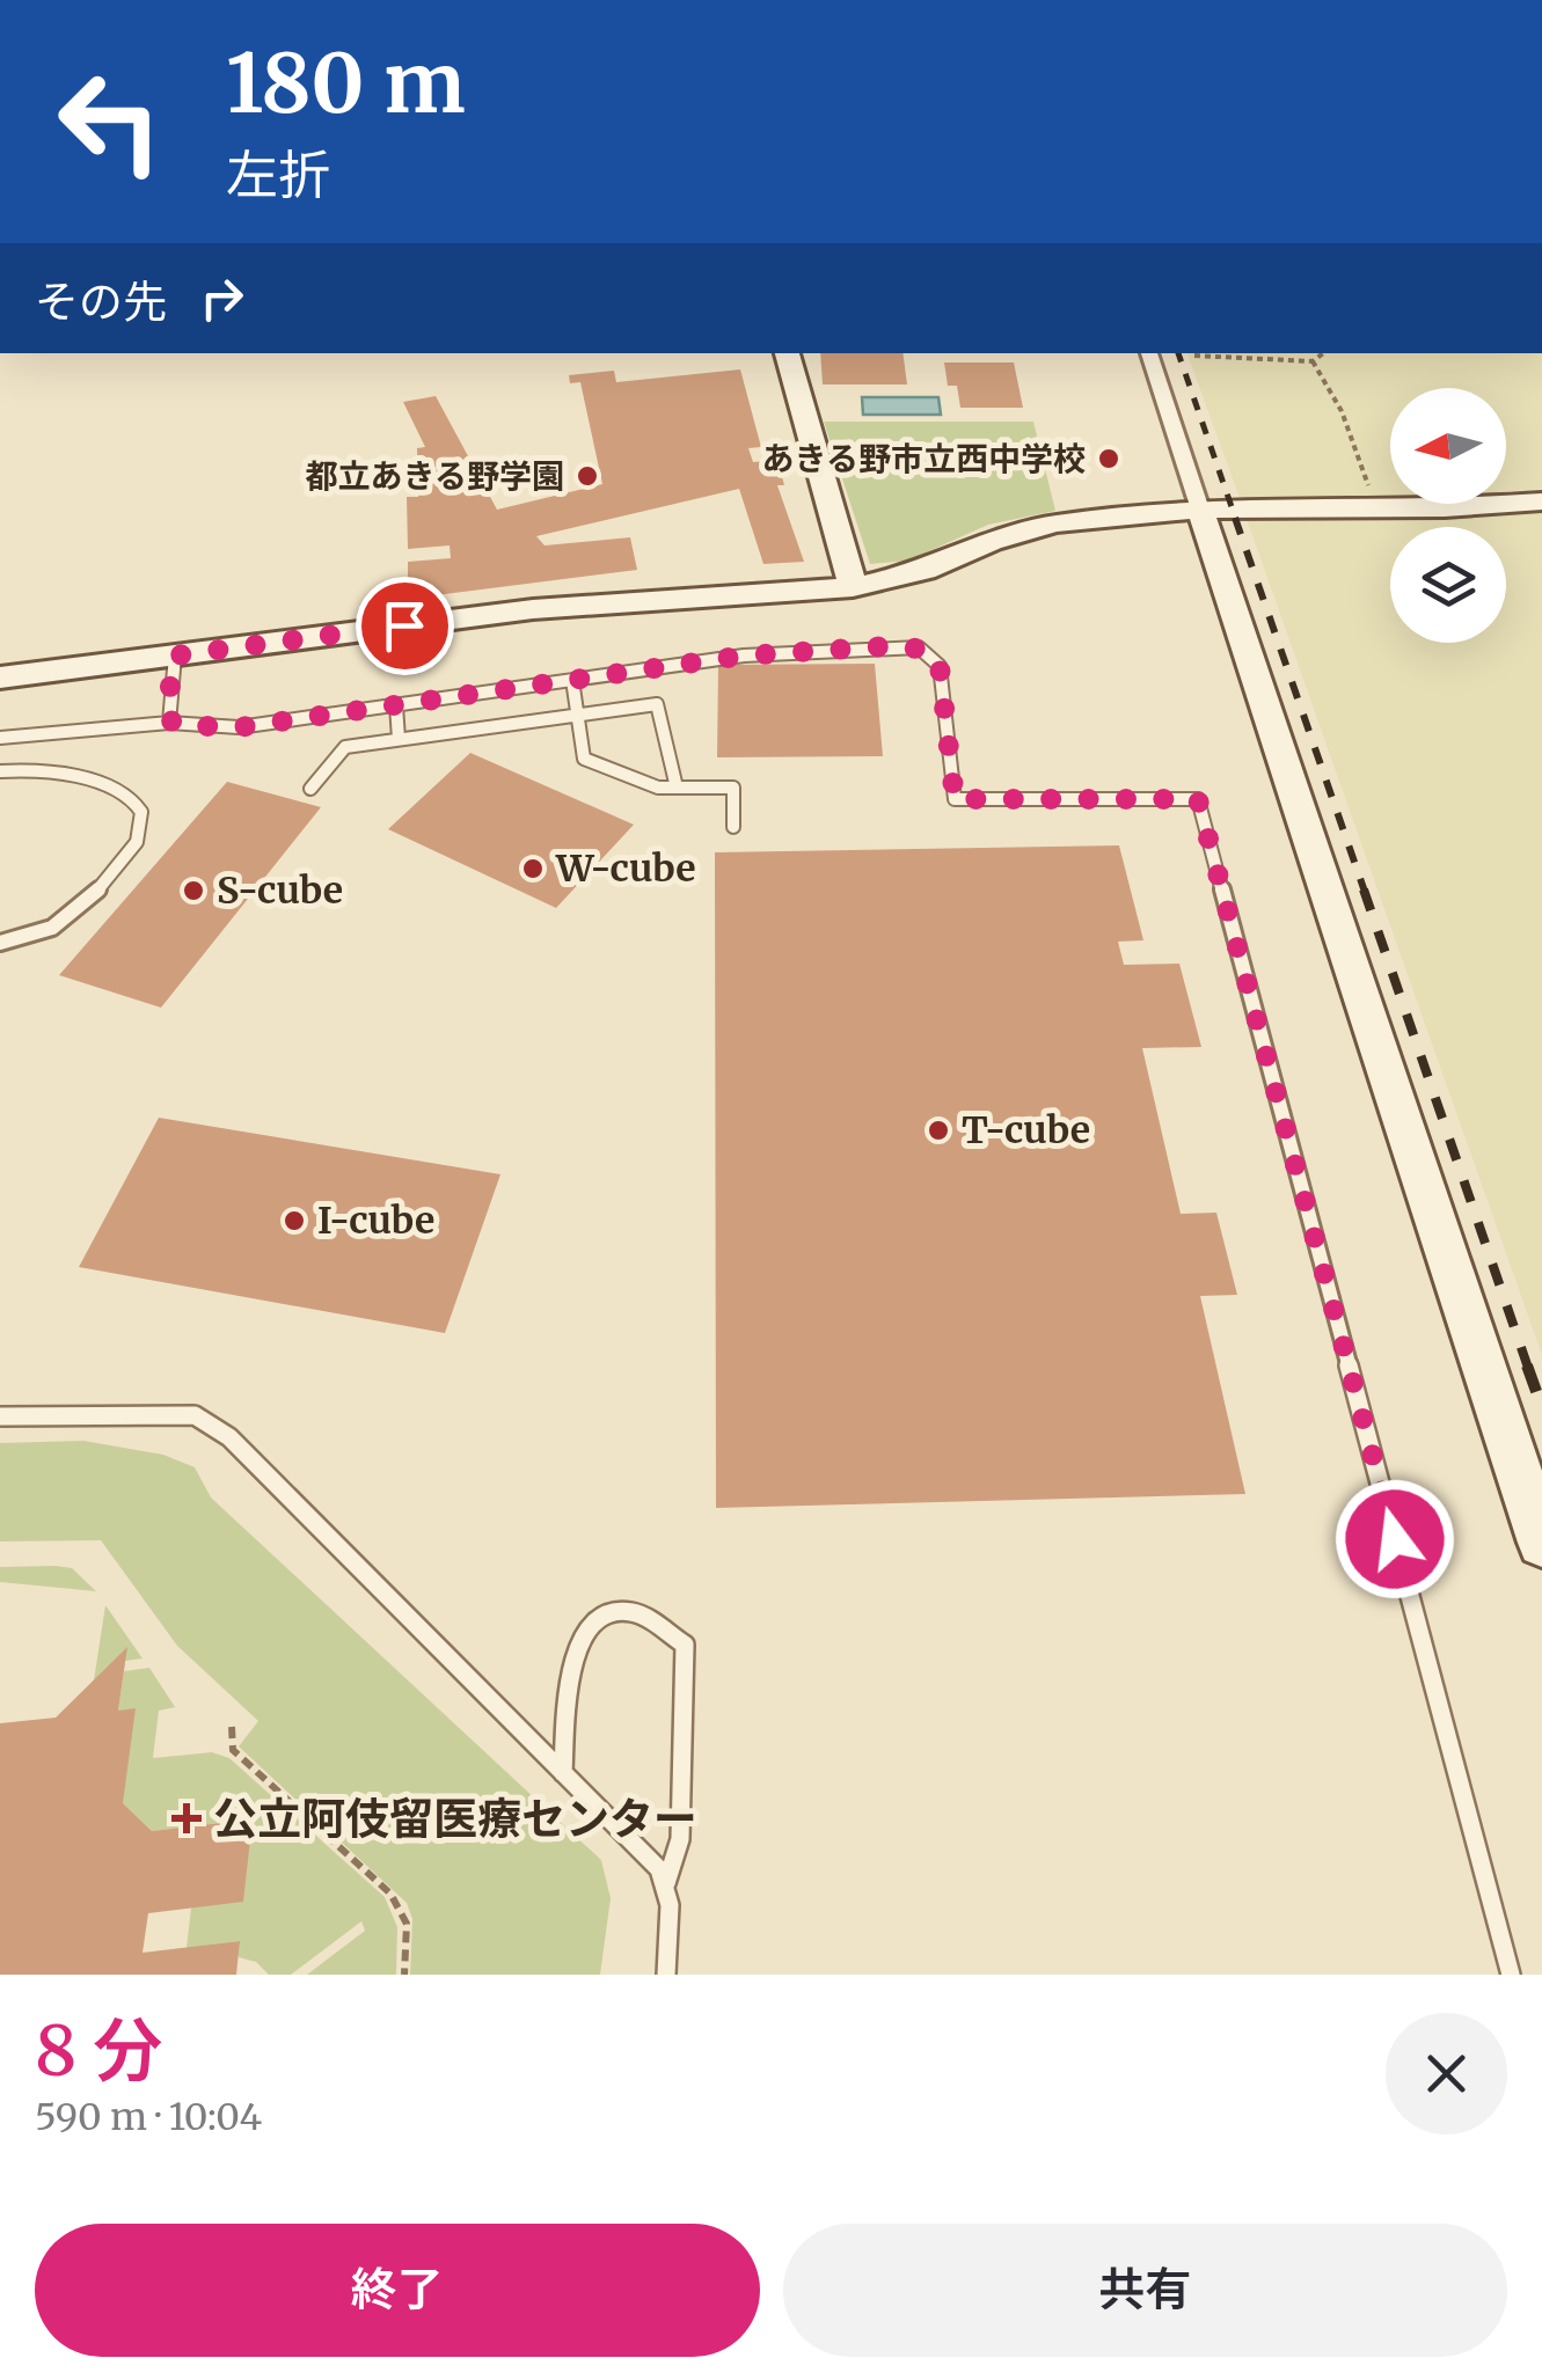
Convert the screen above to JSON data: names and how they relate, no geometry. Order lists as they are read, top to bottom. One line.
{"places":{"other":["あきる野市立西中学校","都立あきる野学園","W-cube","S-cube","T-cube","I-cube"],"health":["公立阿伎留医療センター"]},"north":"left","page":{"turn":["180 m","左折"],"then":"その先","heading":["8 分","590 m · 10:04"],"buttons":["終了","共有"]}}
